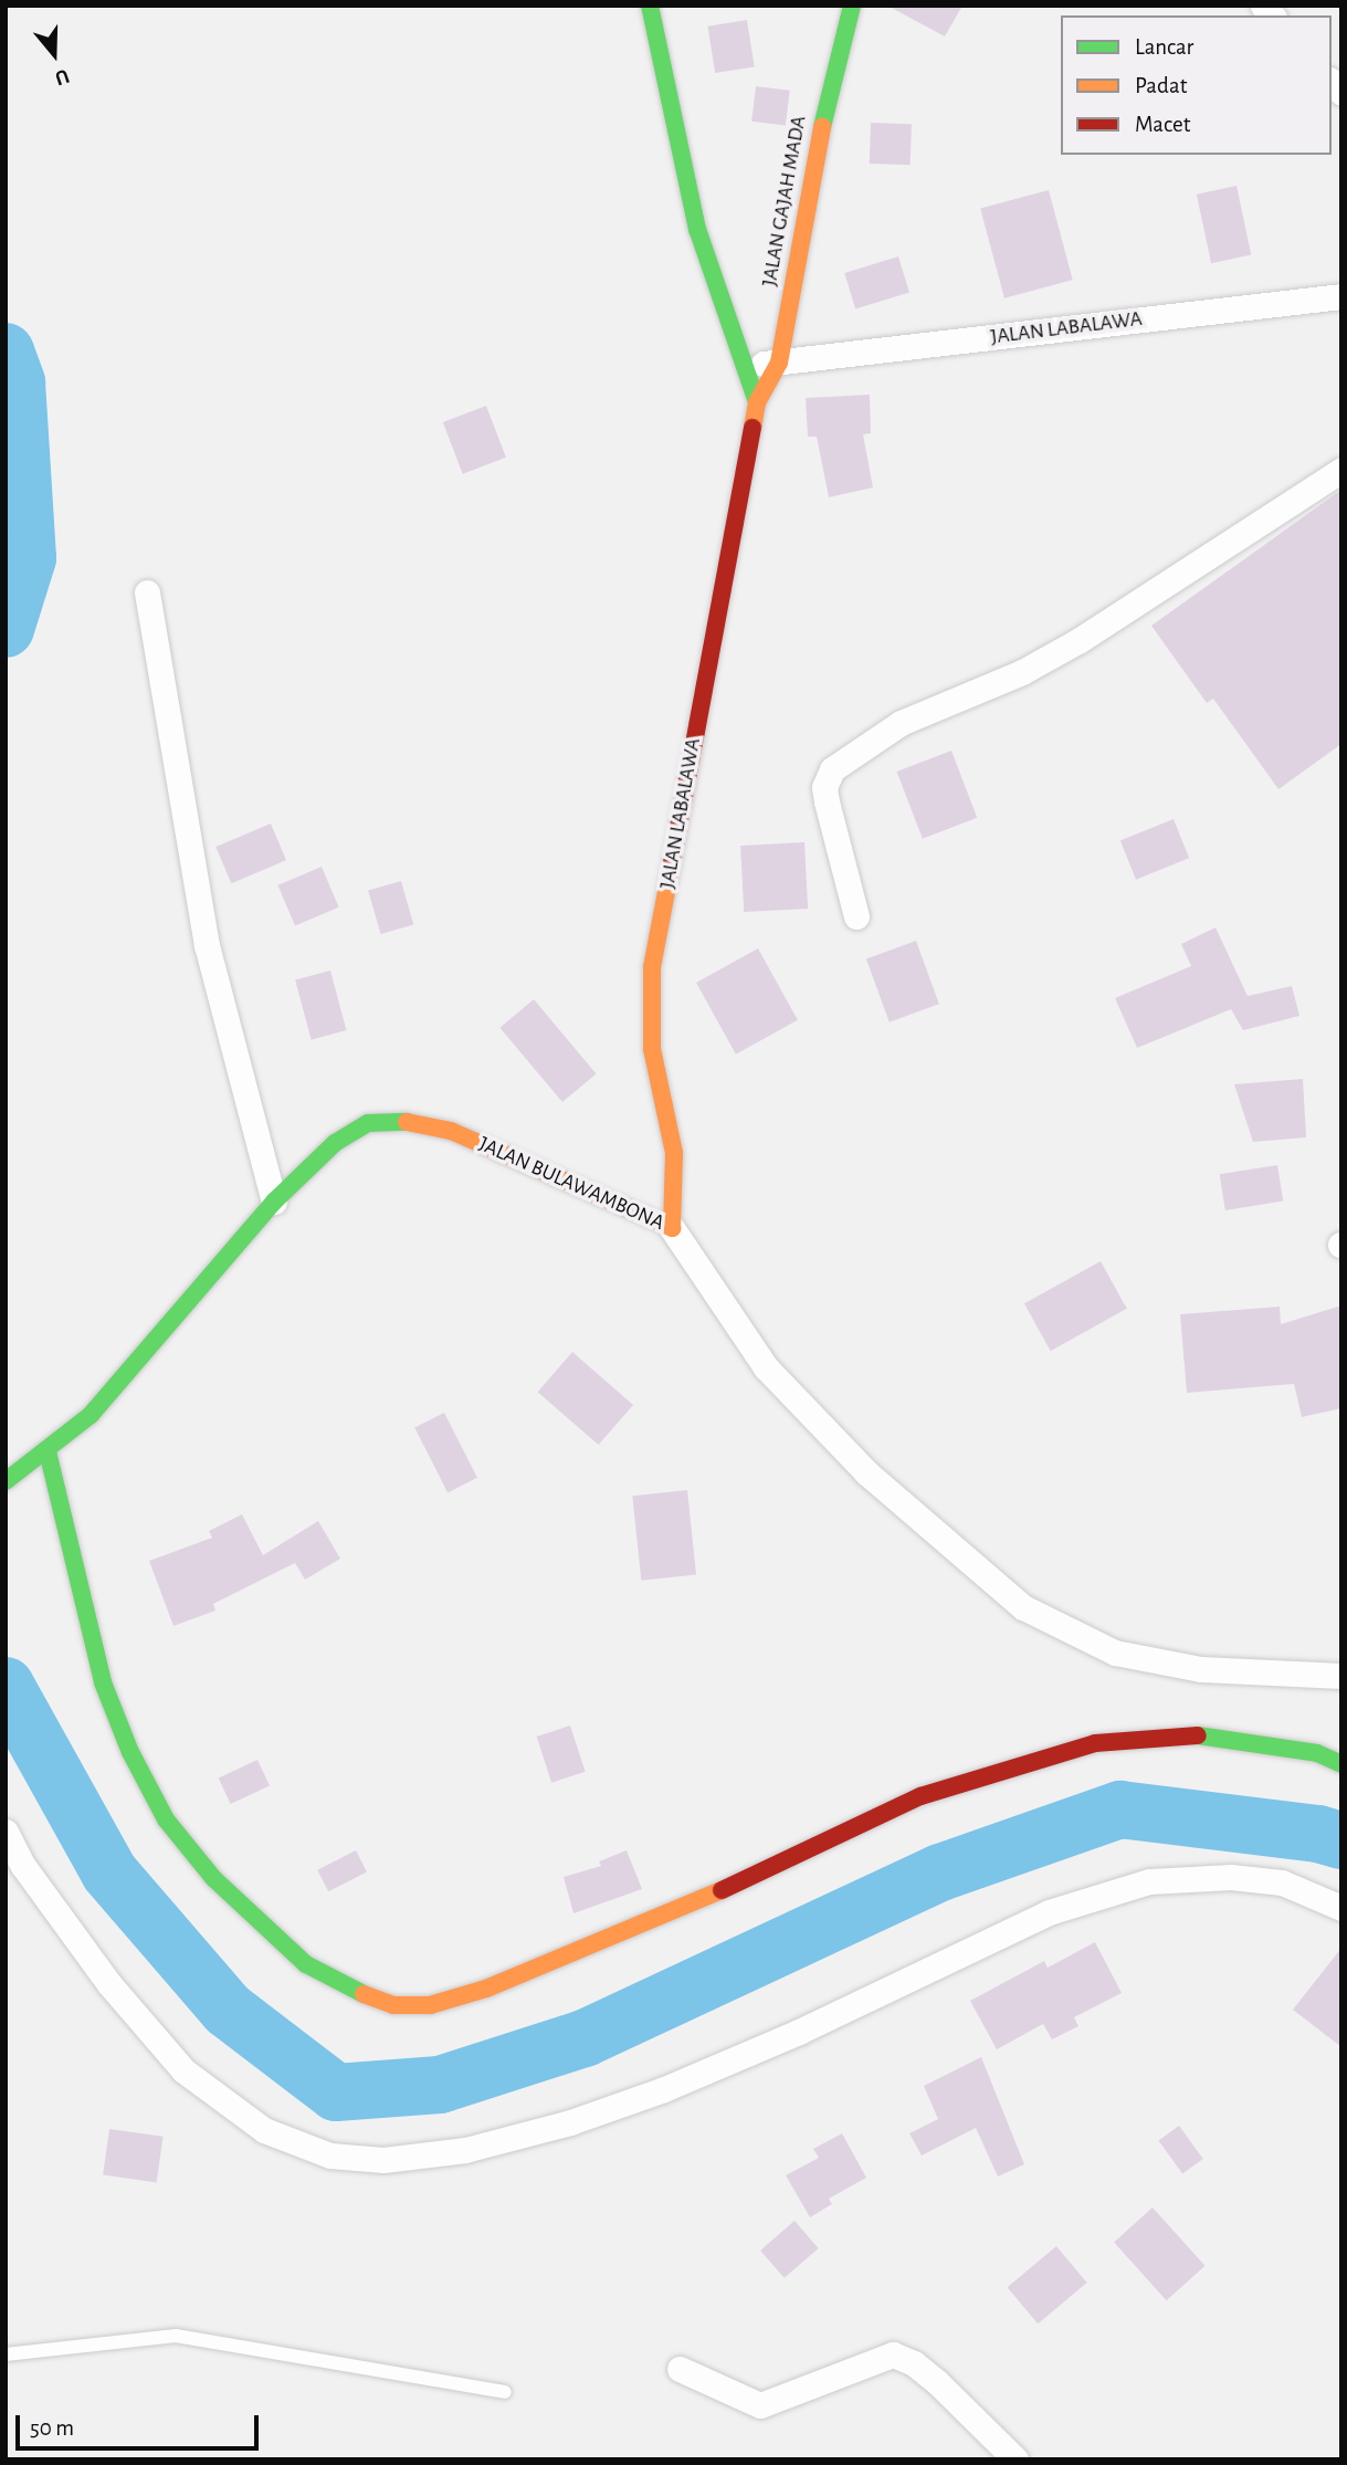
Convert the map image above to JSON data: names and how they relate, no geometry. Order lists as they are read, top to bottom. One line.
{"streets":{"main road":["JALAN GAJAH MADA","JALAN LABALAWA","JALAN BULAWAMBONA"]},"crossings":[["JALAN GAJAH MADA","JALAN LABALAWA"],["JALAN LABALAWA","JALAN BULAWAMBONA"]],"legend":["Lancar","Padat","Macet"],"scale_bar":"50 m","north":"bottom"}
